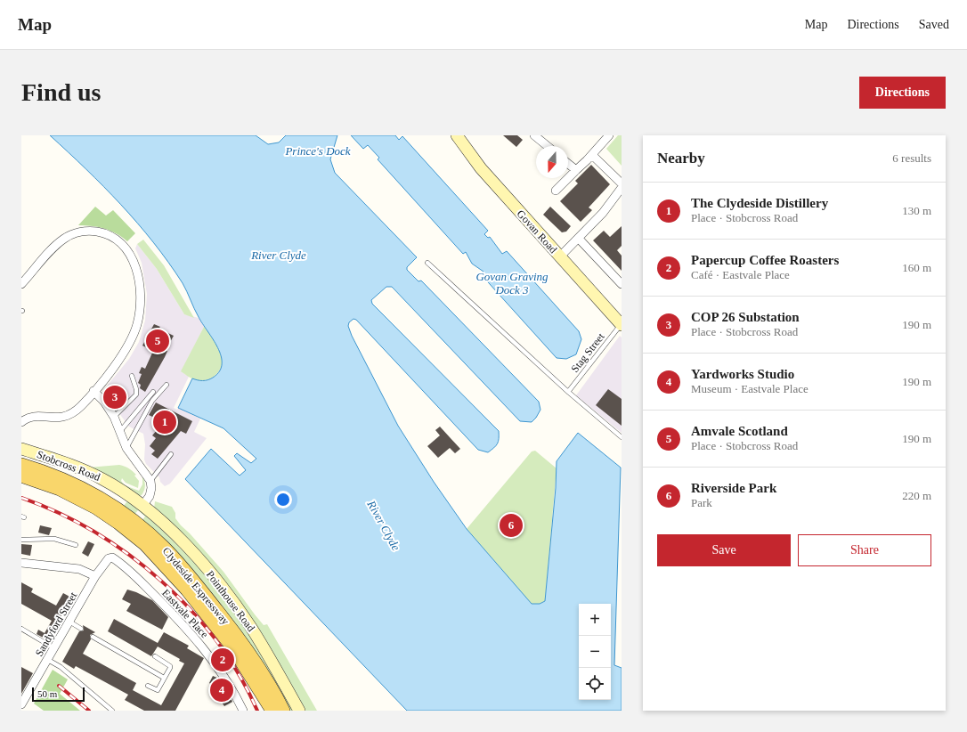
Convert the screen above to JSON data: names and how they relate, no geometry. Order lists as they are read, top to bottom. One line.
{"streets":{"main road":["Clydeside Expressway"],"street":["Govan Road","Stobcross Road","Pointhouse Road","Eastvale Place","Sandyford Street"],"lane":["Stag Street"]},"crossings":[["Govan Road","Stag Street"],["Stobcross Road","Pointhouse Road"],["Eastvale Place","Sandyford Street"]],"water":["Prince's Dock","River Clyde","Govan Graving Dock 3"],"scale_bar":"50 m","north":"bottom","page":{"header":"Map","nav":["Map","Directions","Saved"],"buttons":["Directions",["Save","Share"]],"title":"Find us","heading":["Nearby","6 results"],"list":[{"mark":"1","name":"The Clydeside Distillery","note":"Place · Stobcross Road","value":"130 m"},{"mark":"2","name":"Papercup Coffee Roasters","note":"Café · Eastvale Place","value":"160 m"},{"mark":"3","name":"COP 26 Substation","note":"Place · Stobcross Road","value":"190 m"},{"mark":"4","name":"Yardworks Studio","note":"Museum · Eastvale Place","value":"190 m"},{"mark":"5","name":"Amvale Scotland","note":"Place · Stobcross Road","value":"190 m"},{"mark":"6","name":"Riverside Park","note":"Park","value":"220 m"}],"pins":["5","3","1","6","2","4"],"map_buttons":["+","−"],"scale":"50 m"}}
